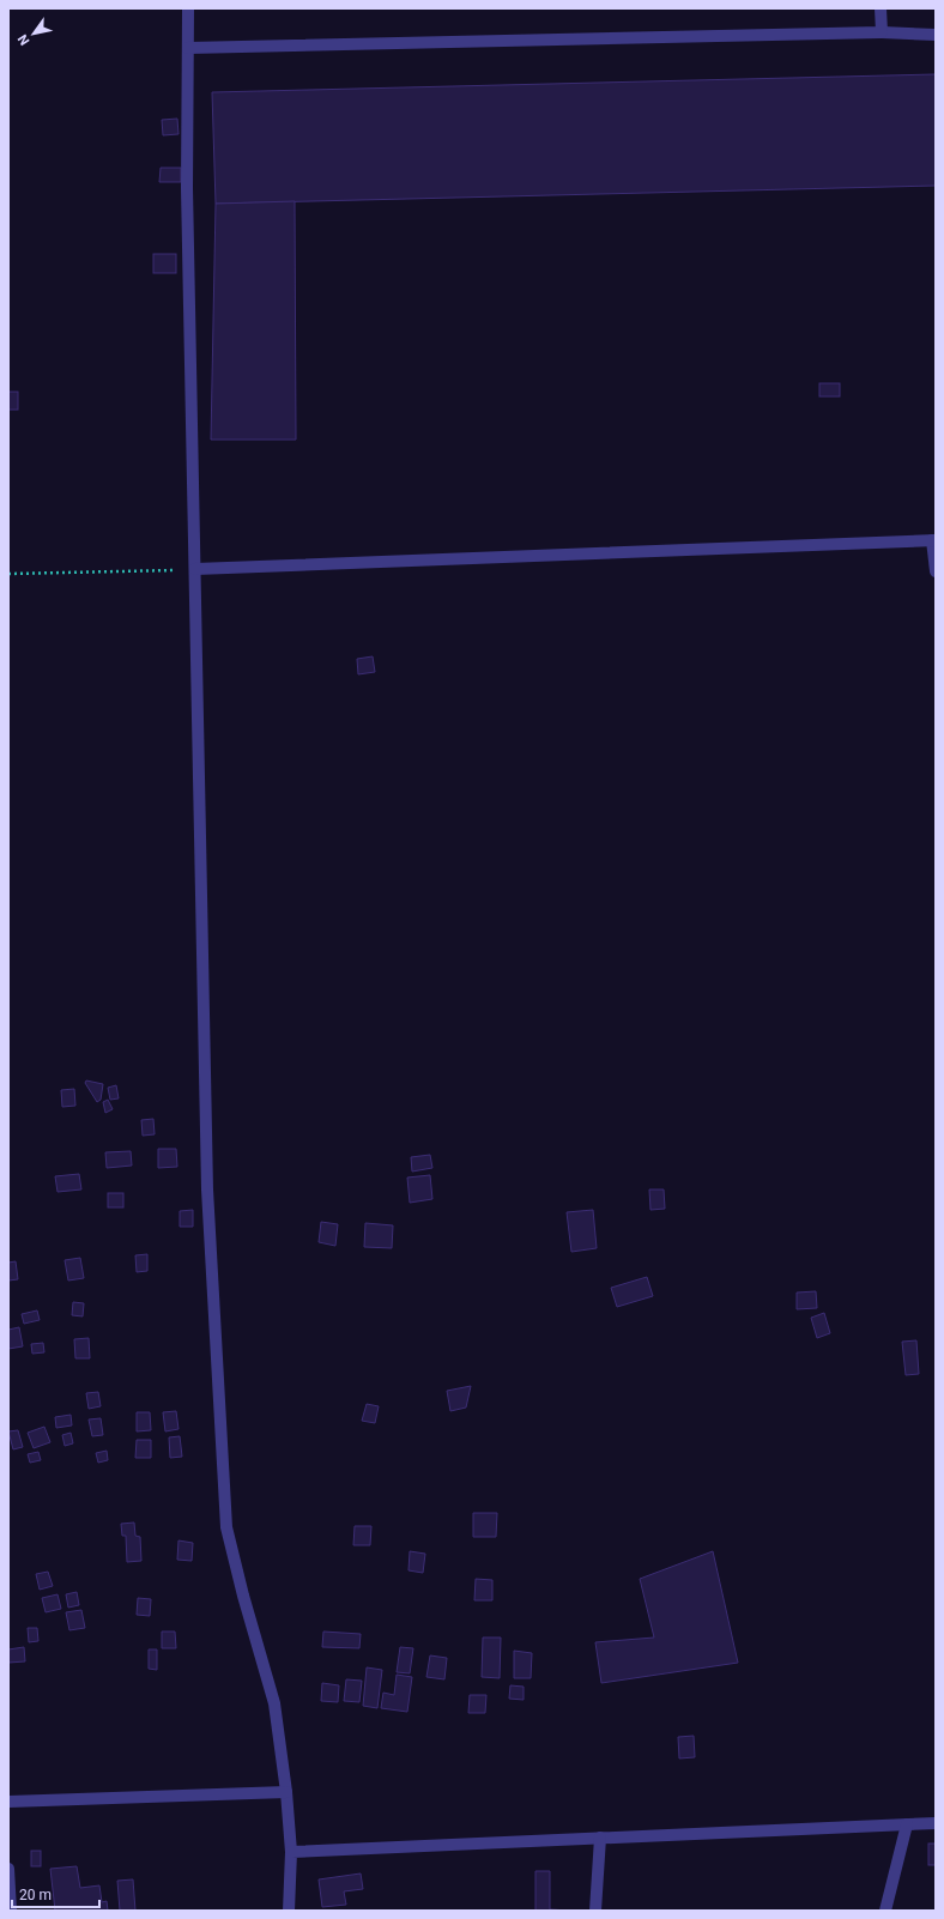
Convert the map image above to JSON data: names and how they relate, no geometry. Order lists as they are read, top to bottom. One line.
{"scale_bar":"20 m","north":"bottom left"}
